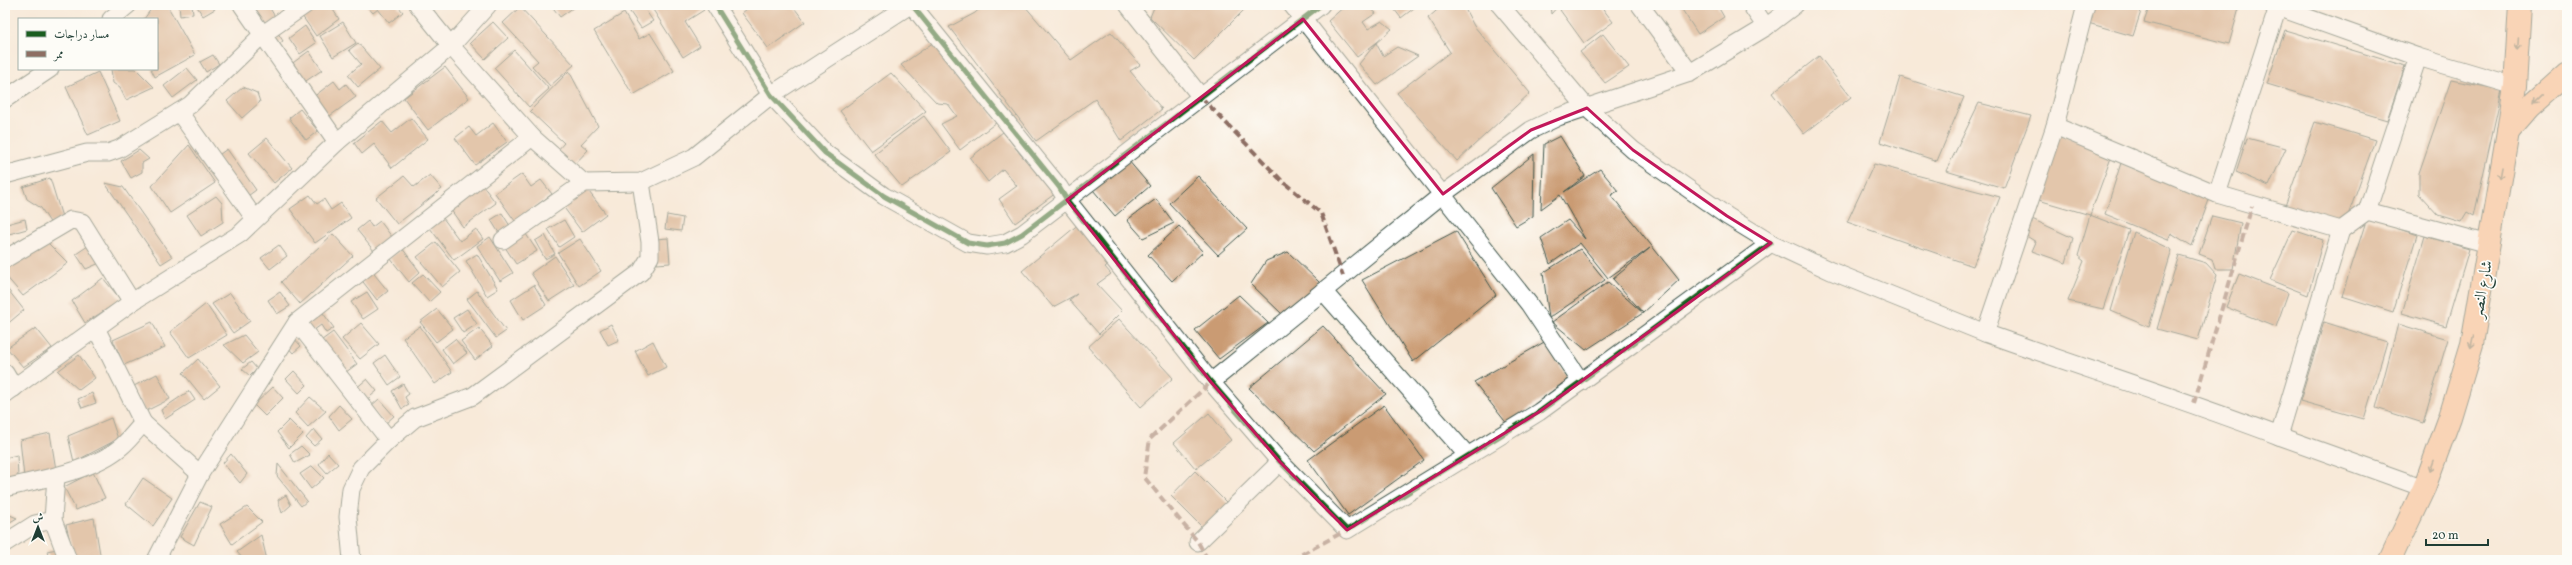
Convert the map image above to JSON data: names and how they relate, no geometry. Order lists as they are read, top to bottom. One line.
{"streets":{"main road":["شارع النصر"]},"one_way":["شارع النصر"],"legend":["مسار دراجات","ممر"],"scale_bar":"20 m","north":"top"}
